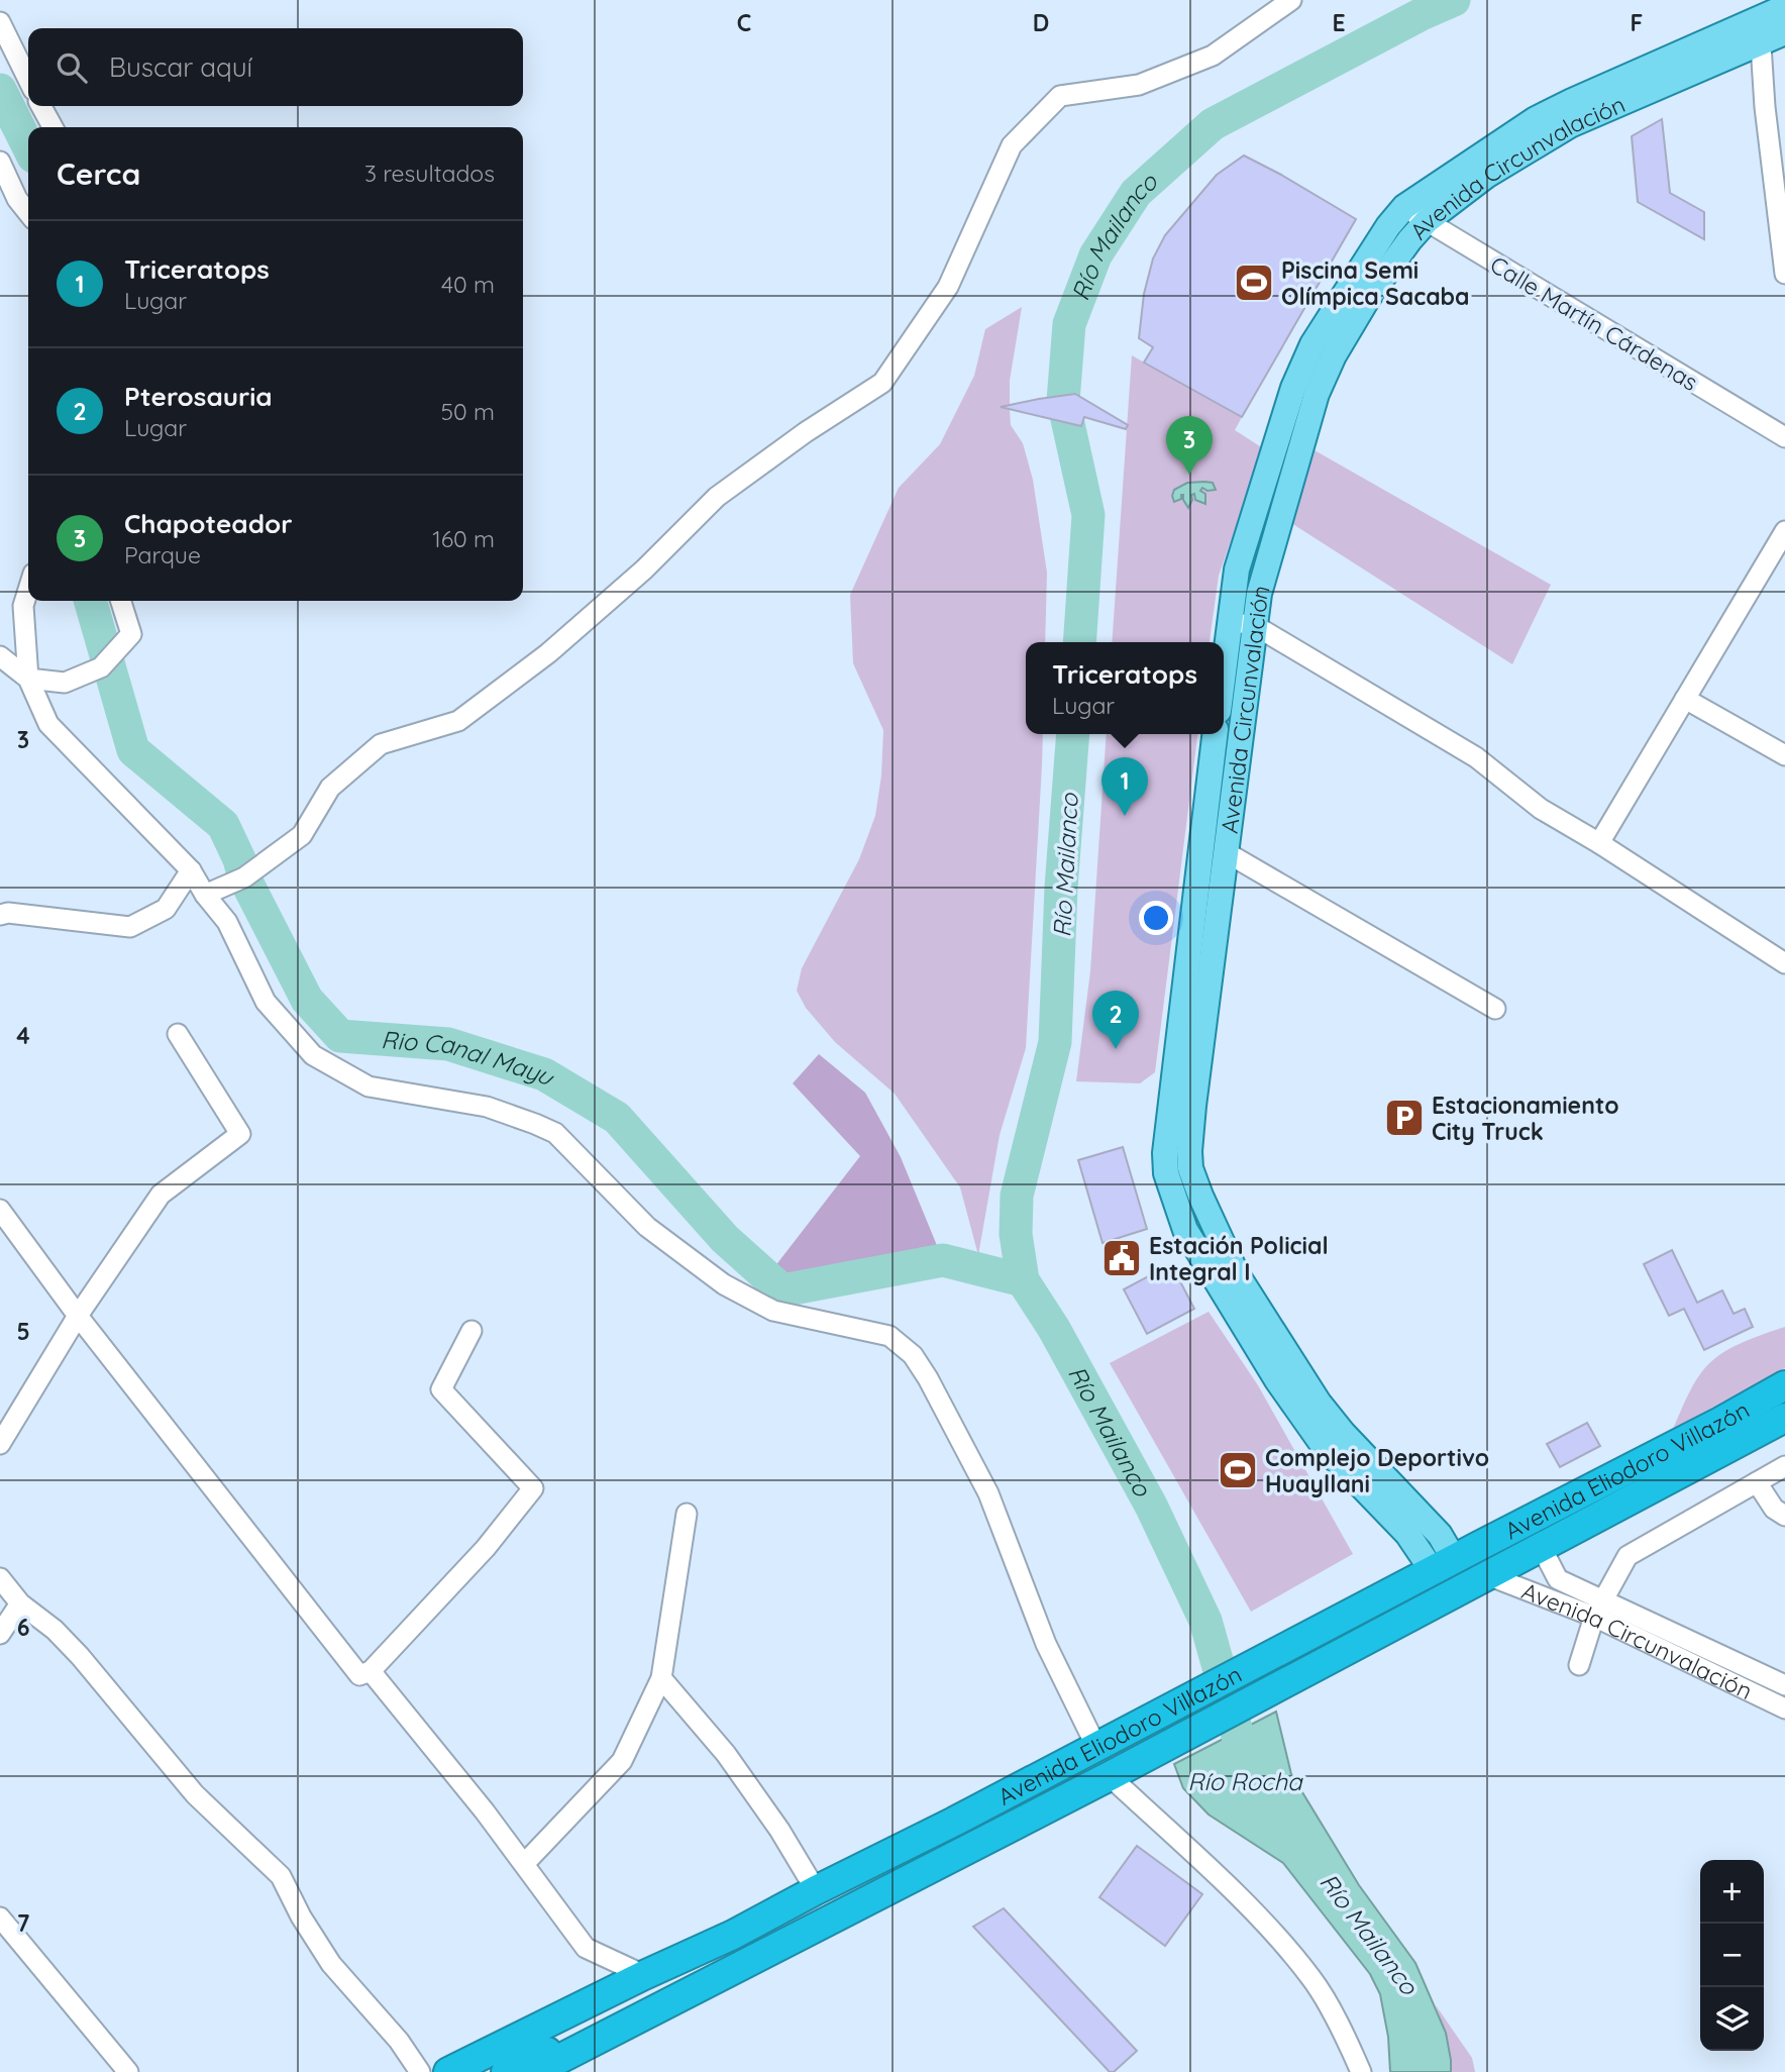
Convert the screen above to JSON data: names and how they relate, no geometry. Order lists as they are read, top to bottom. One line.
{"streets":{"highway":["Avenida Eliodoro Villazón"],"main road":["Avenida Circunvalación"],"street":["Calle Martín Cárdenas"]},"crossings":[["Avenida Circunvalación","Calle Martín Cárdenas"],["Avenida Circunvalación","Avenida Eliodoro Villazón"]],"water":["Río Mailanco","Rio Canal Mayu","Río Rocha"],"places":{"sports":["Piscina Semi Olímpica Sacaba","Complejo Deportivo Huayllani"],"parking":["Estacionamiento City Truck"],"public building":["Estación Policial Integral I"]},"page":{"search":"Buscar aquí","heading":["Cerca","3 resultados"],"list":[{"mark":"1","name":"Triceratops","note":"Lugar","value":"40 m"},{"mark":"2","name":"Pterosauria","note":"Lugar","value":"50 m"},{"mark":"3","name":"Chapoteador","note":"Parque","value":"160 m"}],"pins":["3","1","2"],"popup":["Triceratops","Lugar"],"map_buttons":["+","−"]},"grid":{"columns":["C","D","E","F"],"rows":["3","4","5","6","7"]}}
